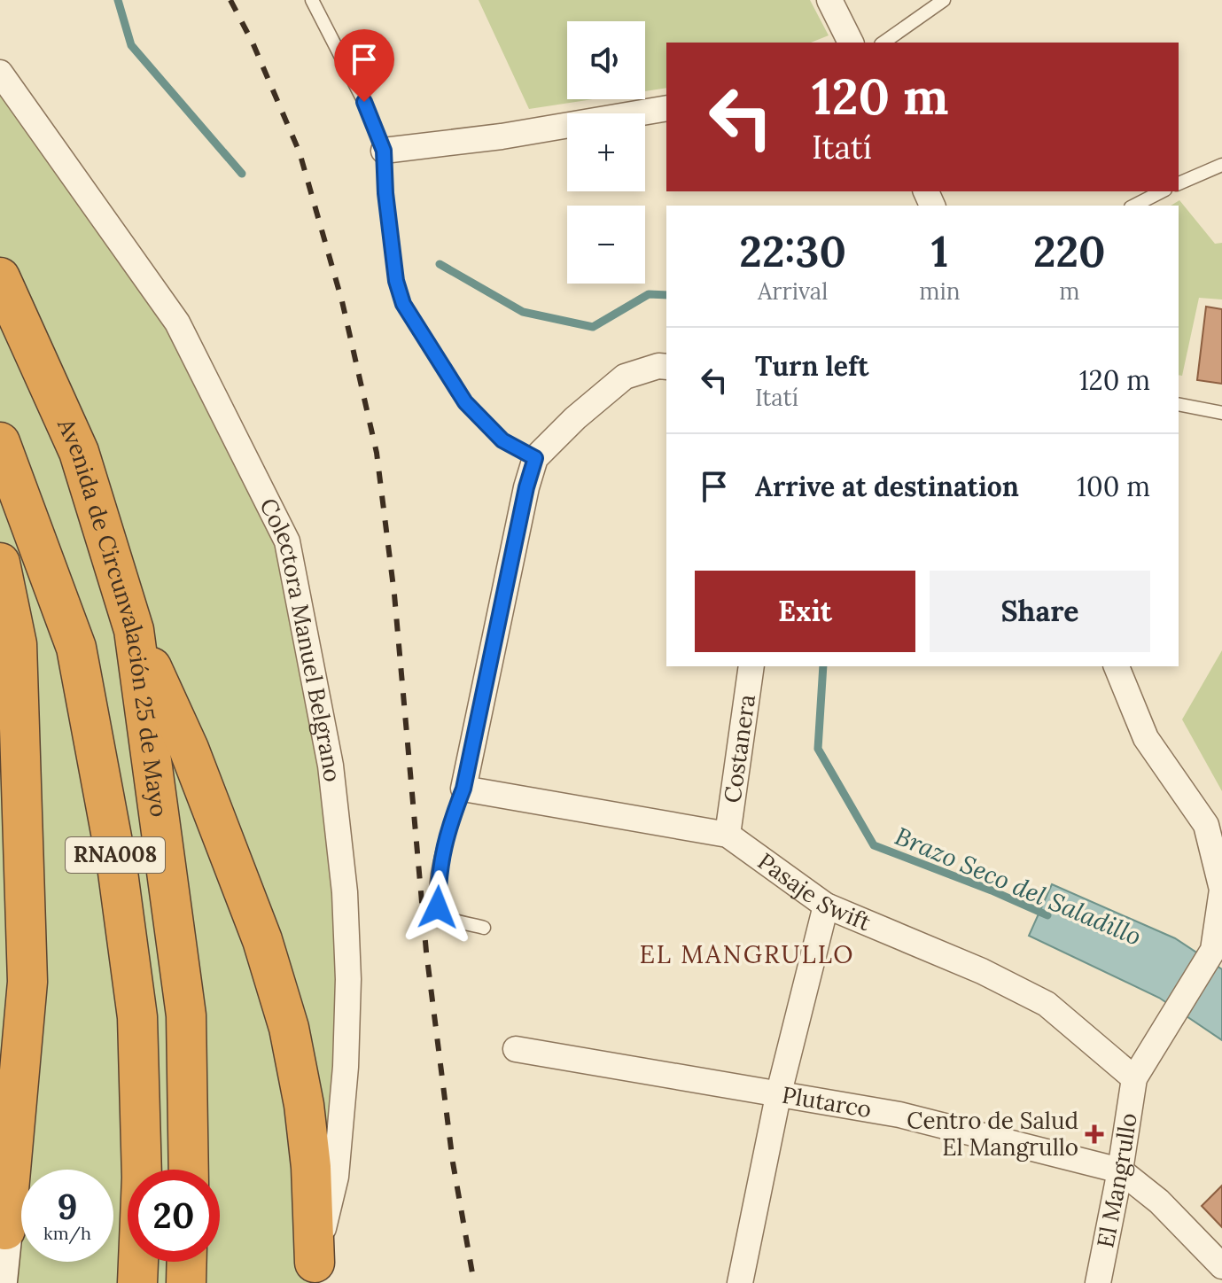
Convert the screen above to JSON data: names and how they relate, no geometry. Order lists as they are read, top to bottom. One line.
{"streets":{"highway":["Avenida de Circunvalación 25 de Mayo","RNA008"],"street":["Colectora Manuel Belgrano","Costanera","Pasaje Swift","Plutarco","El Mangrullo"]},"crossings":[["Costanera","Pasaje Swift"],["Pasaje Swift","El Mangrullo"],["Plutarco","El Mangrullo"]],"districts":["EL MANGRULLO"],"water":["Brazo Seco del Saladillo"],"places":{"health":["Centro de Salud El Mangrullo"]},"page":{"map_buttons":["+","−"],"turn":["120 m","Itatí"],"eta":["22:30","Arrival","1","min","220","m"],"list":[{"name":"Turn left","note":"Itatí","value":"120 m"},{"name":"Arrive at destination","value":"100 m"}],"buttons":["Exit","Share"],"speed":"9 km/h","limit":"20"}}
